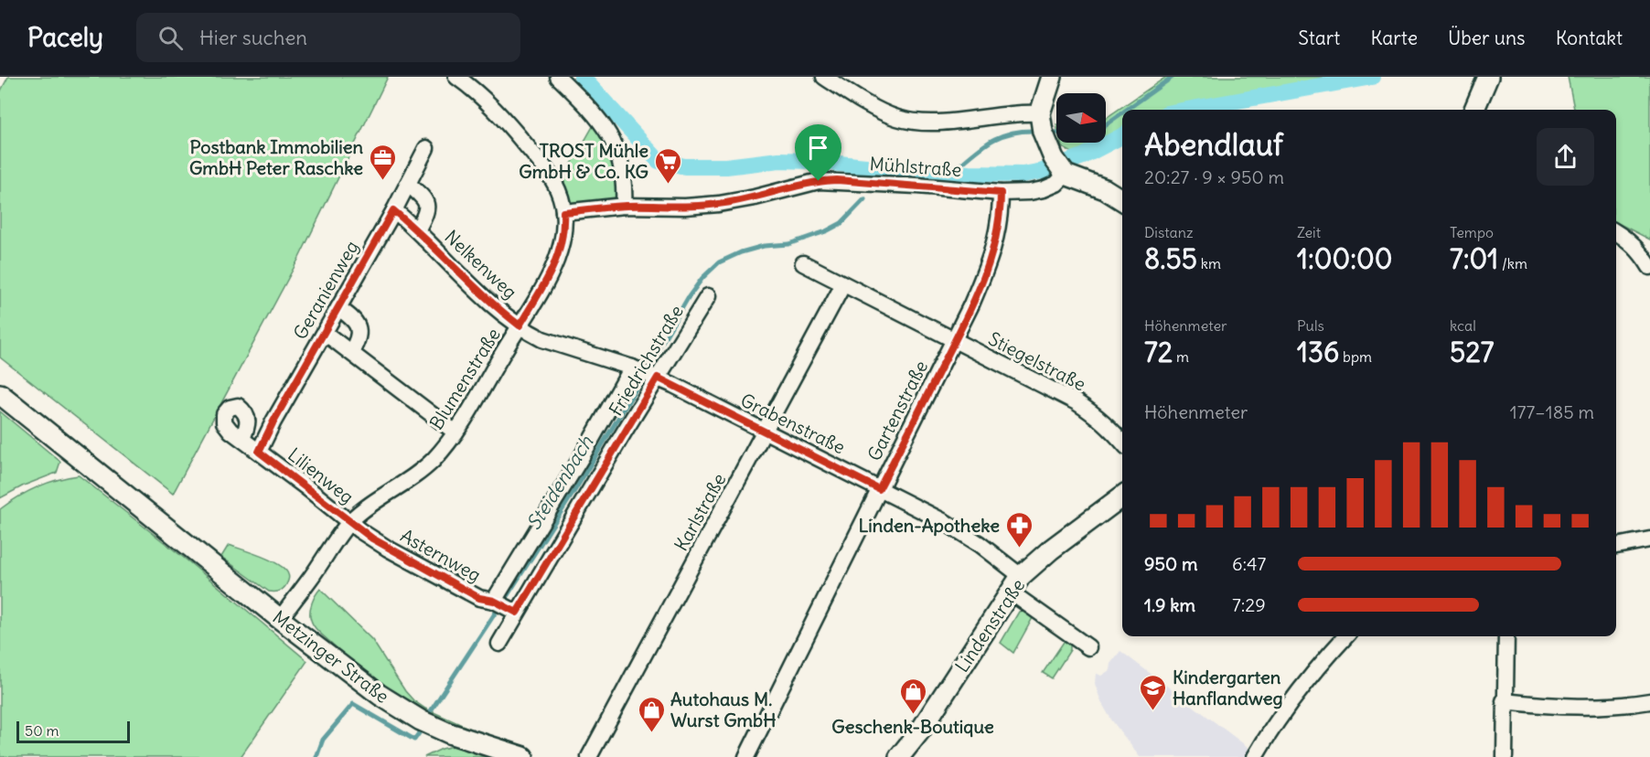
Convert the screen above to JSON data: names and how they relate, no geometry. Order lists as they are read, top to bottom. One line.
{"streets":{"street":["Mühlstraße","Nelkenweg","Geranienweg","Friedrichstraße","Stiegelstraße","Blumenstraße","Gartenstraße","Grabenstraße","Lilienweg","Karlstraße","Asternweg","Lindenstraße","Metzinger Straße"]},"crossings":[["Mühlstraße","Blumenstraße"],["Mühlstraße","Gartenstraße"],["Nelkenweg","Geranienweg"],["Nelkenweg","Blumenstraße"],["Nelkenweg","Grabenstraße"],["Geranienweg","Lilienweg"],["Friedrichstraße","Grabenstraße"],["Friedrichstraße","Asternweg"],["Stiegelstraße","Gartenstraße"],["Stiegelstraße","Karlstraße"],["Blumenstraße","Lilienweg"],["Blumenstraße","Asternweg"],["Blumenstraße","Metzinger Straße"],["Gartenstraße","Grabenstraße"],["Grabenstraße","Karlstraße"],["Grabenstraße","Lindenstraße"],["Lilienweg","Asternweg"]],"water":["Steidenbach"],"places":{"office":["Postbank Immobilien GmbH Peter Raschke"],"supermarket":["TROST Mühle GmbH & Co. KG"],"pharmacy":["Linden-Apotheke"],"school or university":["Kindergarten Hanflandweg"],"shop":["Geschenk-Boutique","Autohaus M. Wurst GmbH"]},"scale_bar":"50 m","north":"right","page":{"header":"Pacely","search":"Hier suchen","nav":["Start","Karte","Über uns","Kontakt"],"heading":["Abendlauf","20:27 · 9 × 950 m"],"stats":[["Distanz","8.55 km"],["Zeit","1:00:00"],["Tempo","7:01 /km"],["Höhenmeter","72 m"],["Puls","136 bpm"],["kcal","527"]],"chart":["Höhenmeter","177–185 m"],"list":[{"name":"950 m","note":"6:47"},{"name":"1.9 km","note":"7:29"}],"scale":"50 m"}}
